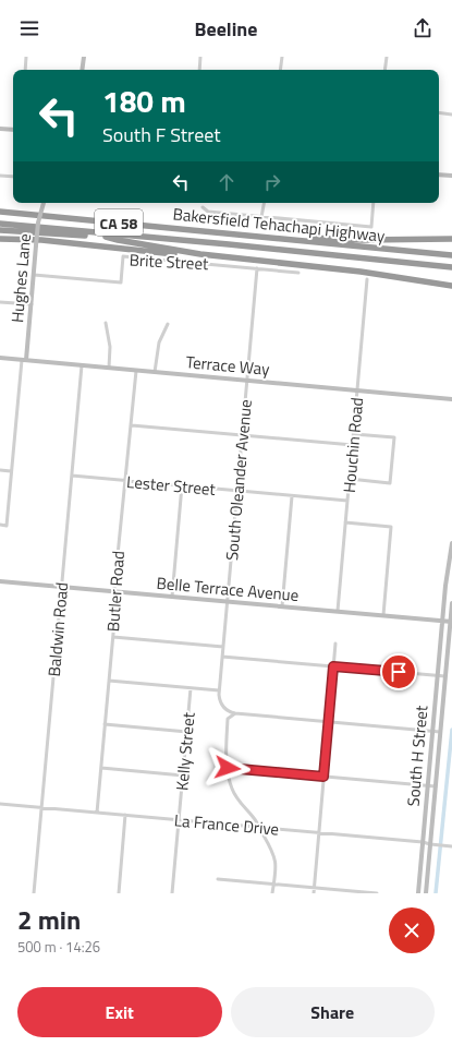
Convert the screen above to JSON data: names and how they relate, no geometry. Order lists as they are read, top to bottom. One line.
{"streets":{"highway":["CA 58","Bakersfield Tehachapi Highway"],"street":["Brite Street","Hughes Lane","Terrace Way","Houchin Road","South Oleander Avenue","Lester Street","Belle Terrace Avenue","Butler Road","Baldwin Road","Kelly Street","South H Street","La France Drive"]},"crossings":[["CA 58","Bakersfield Tehachapi Highway"],["Brite Street","Hughes Lane"],["Brite Street","South Oleander Avenue"],["Hughes Lane","Terrace Way"],["Terrace Way","Houchin Road"],["Terrace Way","South Oleander Avenue"],["Terrace Way","Butler Road"],["Terrace Way","Baldwin Road"],["Houchin Road","Lester Street"],["Houchin Road","Belle Terrace Avenue"],["South Oleander Avenue","Lester Street"],["South Oleander Avenue","Belle Terrace Avenue"],["Lester Street","Butler Road"],["Lester Street","Baldwin Road"],["Belle Terrace Avenue","Butler Road"],["Belle Terrace Avenue","Baldwin Road"],["Belle Terrace Avenue","South H Street"],["Butler Road","La France Drive"],["Baldwin Road","La France Drive"],["Kelly Street","La France Drive"],["South H Street","La France Drive"]],"page":{"header":"Beeline","turn":["180 m","South F Street"],"heading":["2 min","500 m · 14:26"],"buttons":["Exit","Share"]}}
